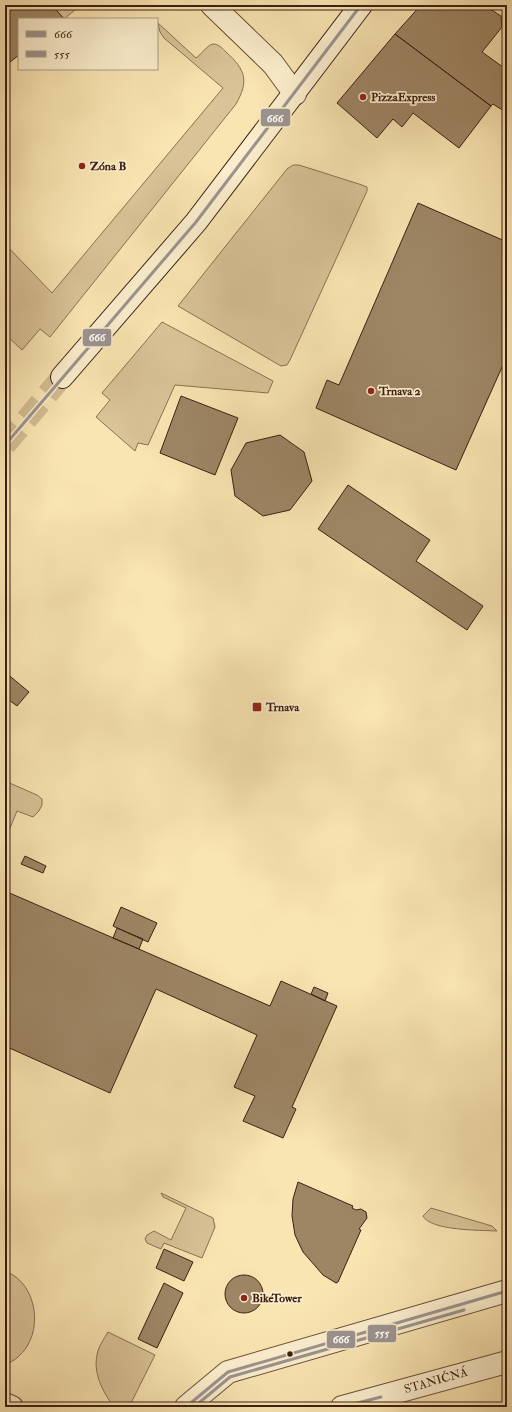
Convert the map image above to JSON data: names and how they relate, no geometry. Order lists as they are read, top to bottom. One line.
{"streets":{"street":["STANIČNÁ"]},"places":{"other":["PizzaExpress","Zóna B","Trnava 2","BikeTower"],"transit":["Trnava"]},"lines":["transit line 666","transit line 555"],"legend":["666","555"]}
